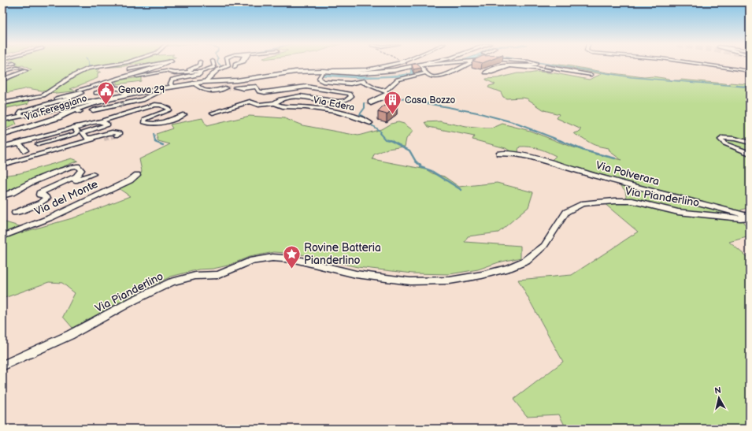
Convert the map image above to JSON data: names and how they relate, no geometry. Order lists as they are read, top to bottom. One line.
{"streets":{"street":["Via Edera","Via Fereggiano","Via Polverara","Via Pianderlino","Via del Monte"]},"crossings":[["Via Polverara","Via Pianderlino"]],"places":{"public building":["Genova 29"],"building":["Casa Bozzo"],"place":["Rovine Batteria Pianderlino"]},"north":"top"}
